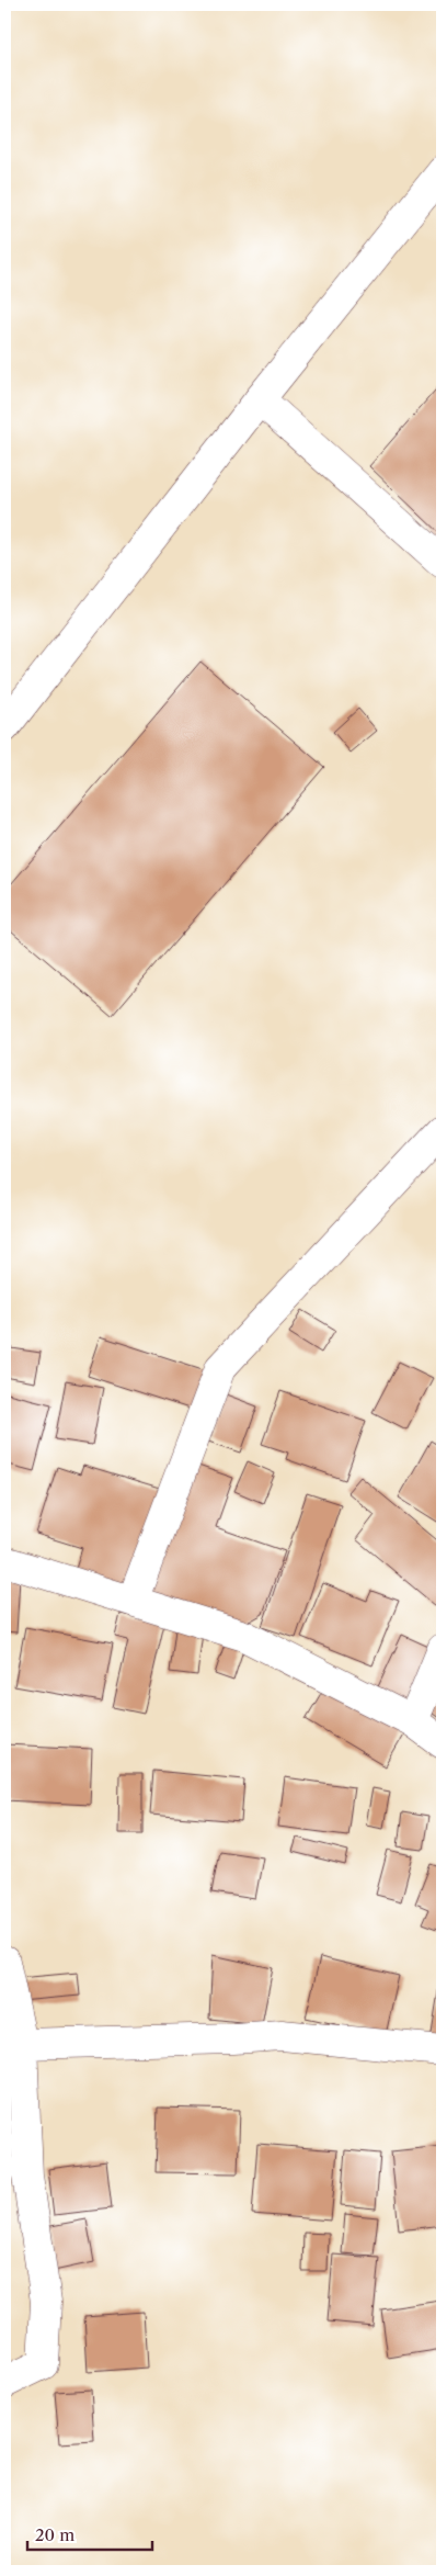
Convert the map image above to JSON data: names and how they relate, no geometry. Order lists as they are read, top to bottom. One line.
{"scale_bar":"20 m"}
